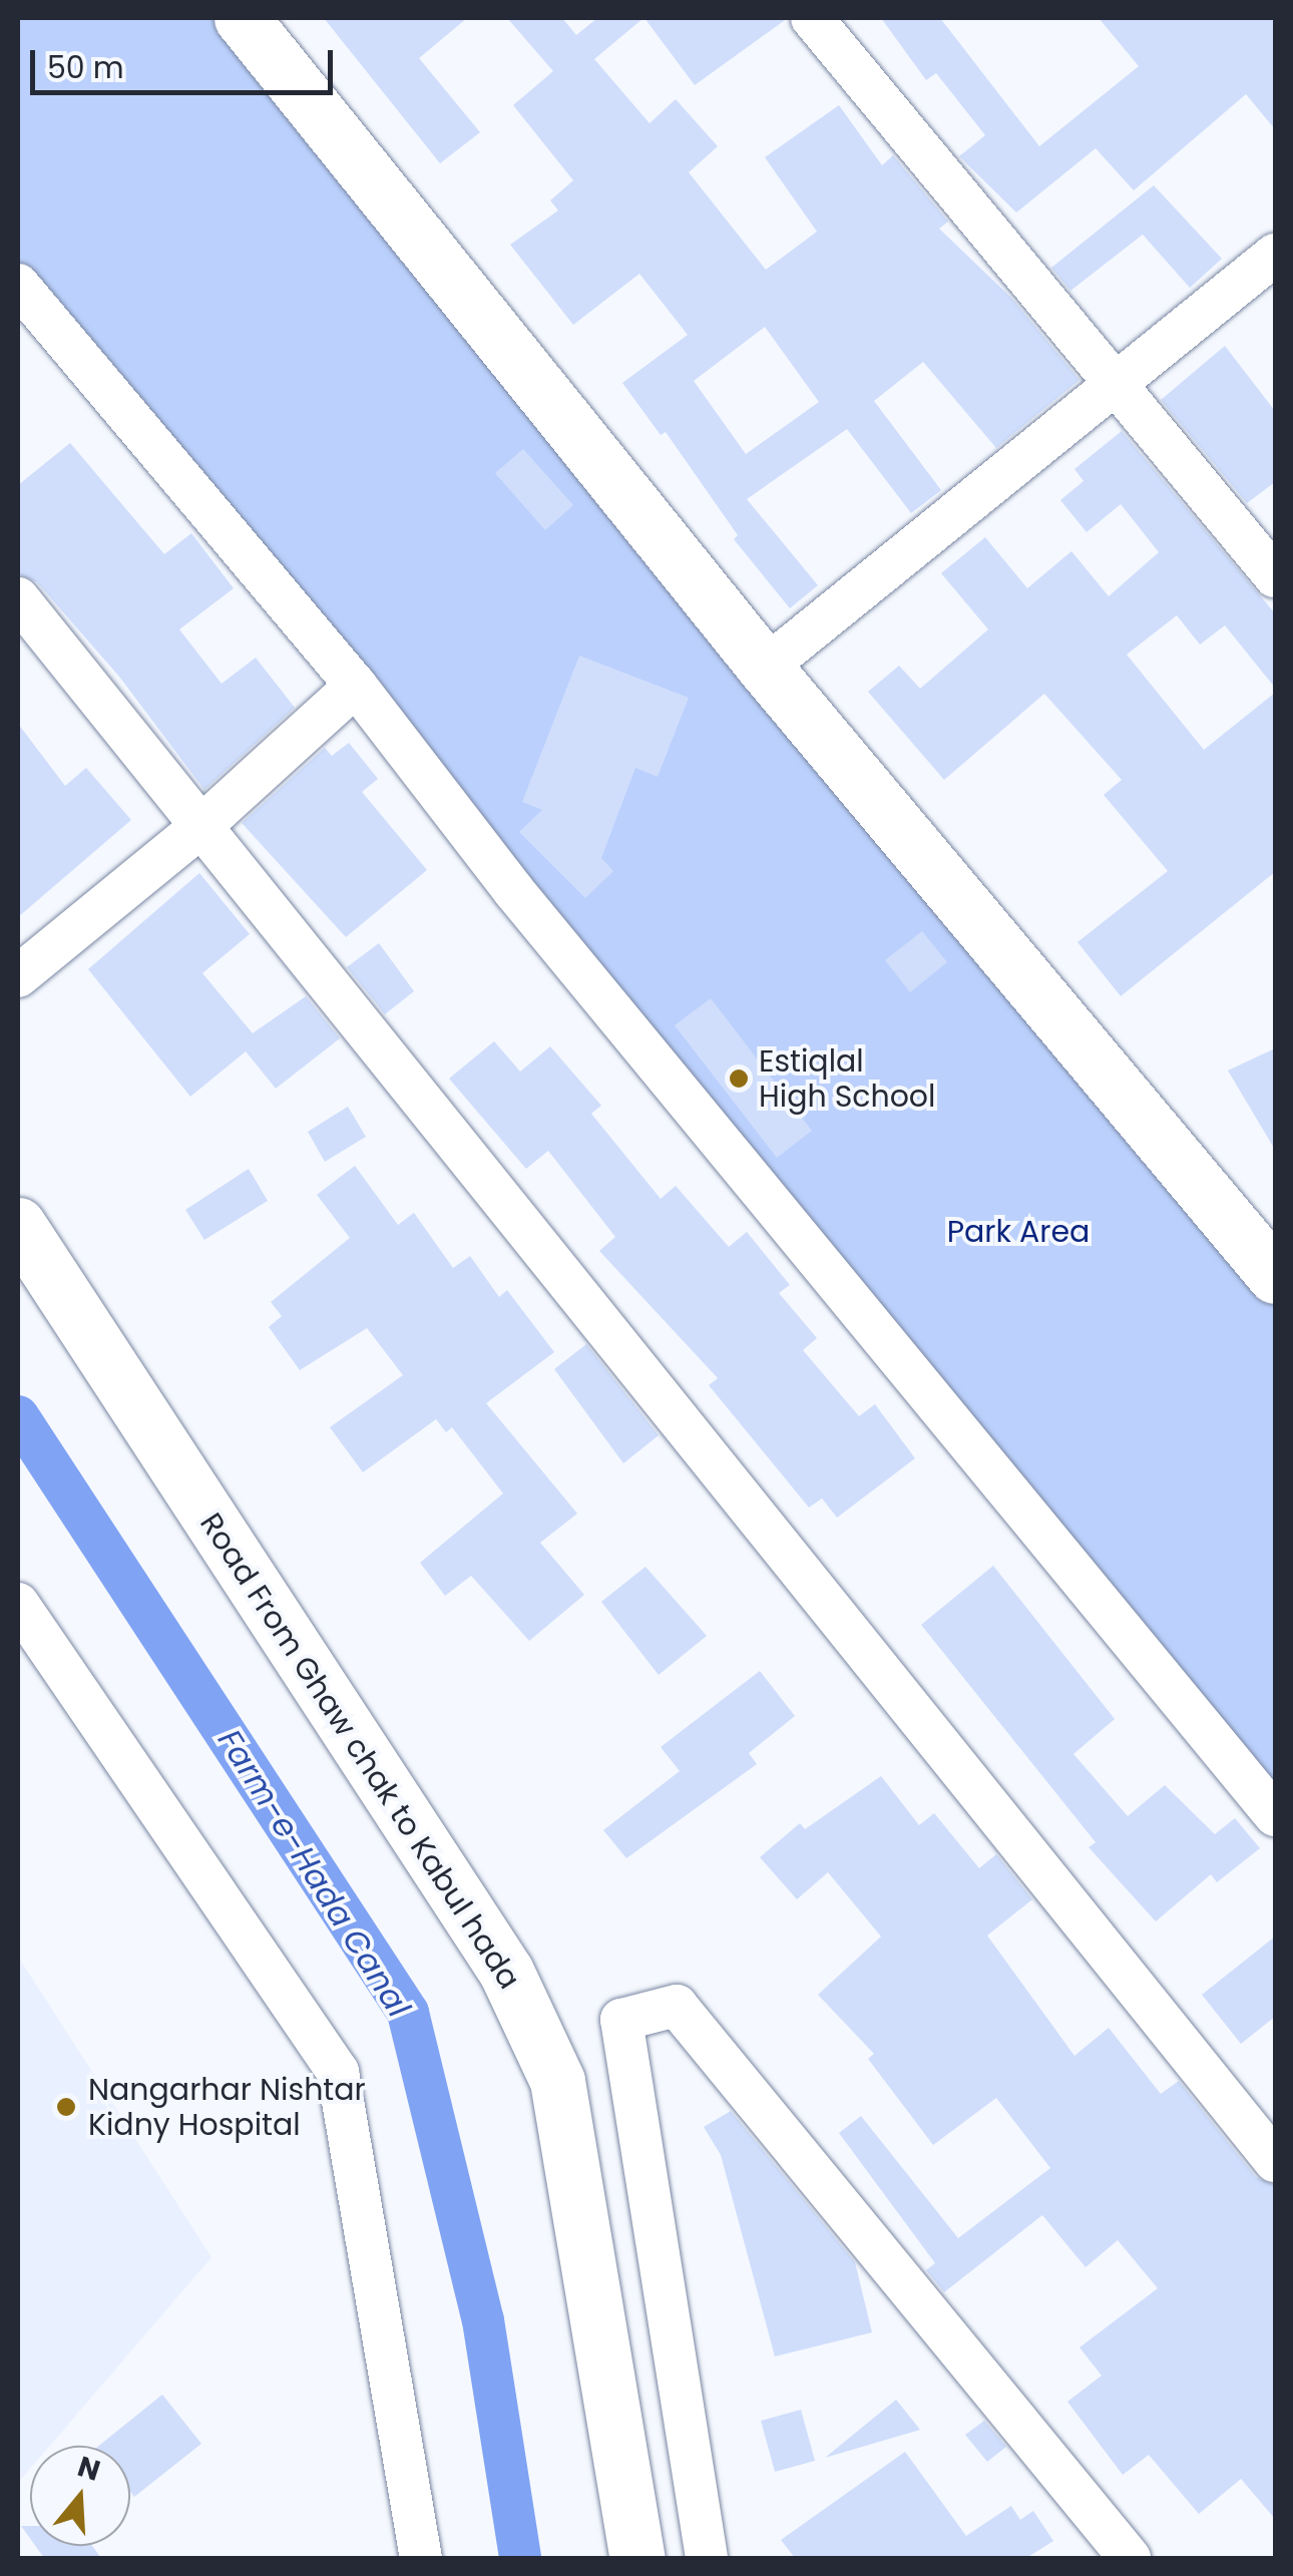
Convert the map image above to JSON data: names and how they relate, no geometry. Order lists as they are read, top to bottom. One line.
{"streets":{"street":["Road From Ghaw chak to Kabul hada"]},"water":["Farm-e-Hada Canal"],"parks":["Park Area"],"places":["Estiqlal High School","Nangarhar Nishtar Kidny Hospital"],"scale_bar":"50 m","north":"top"}
